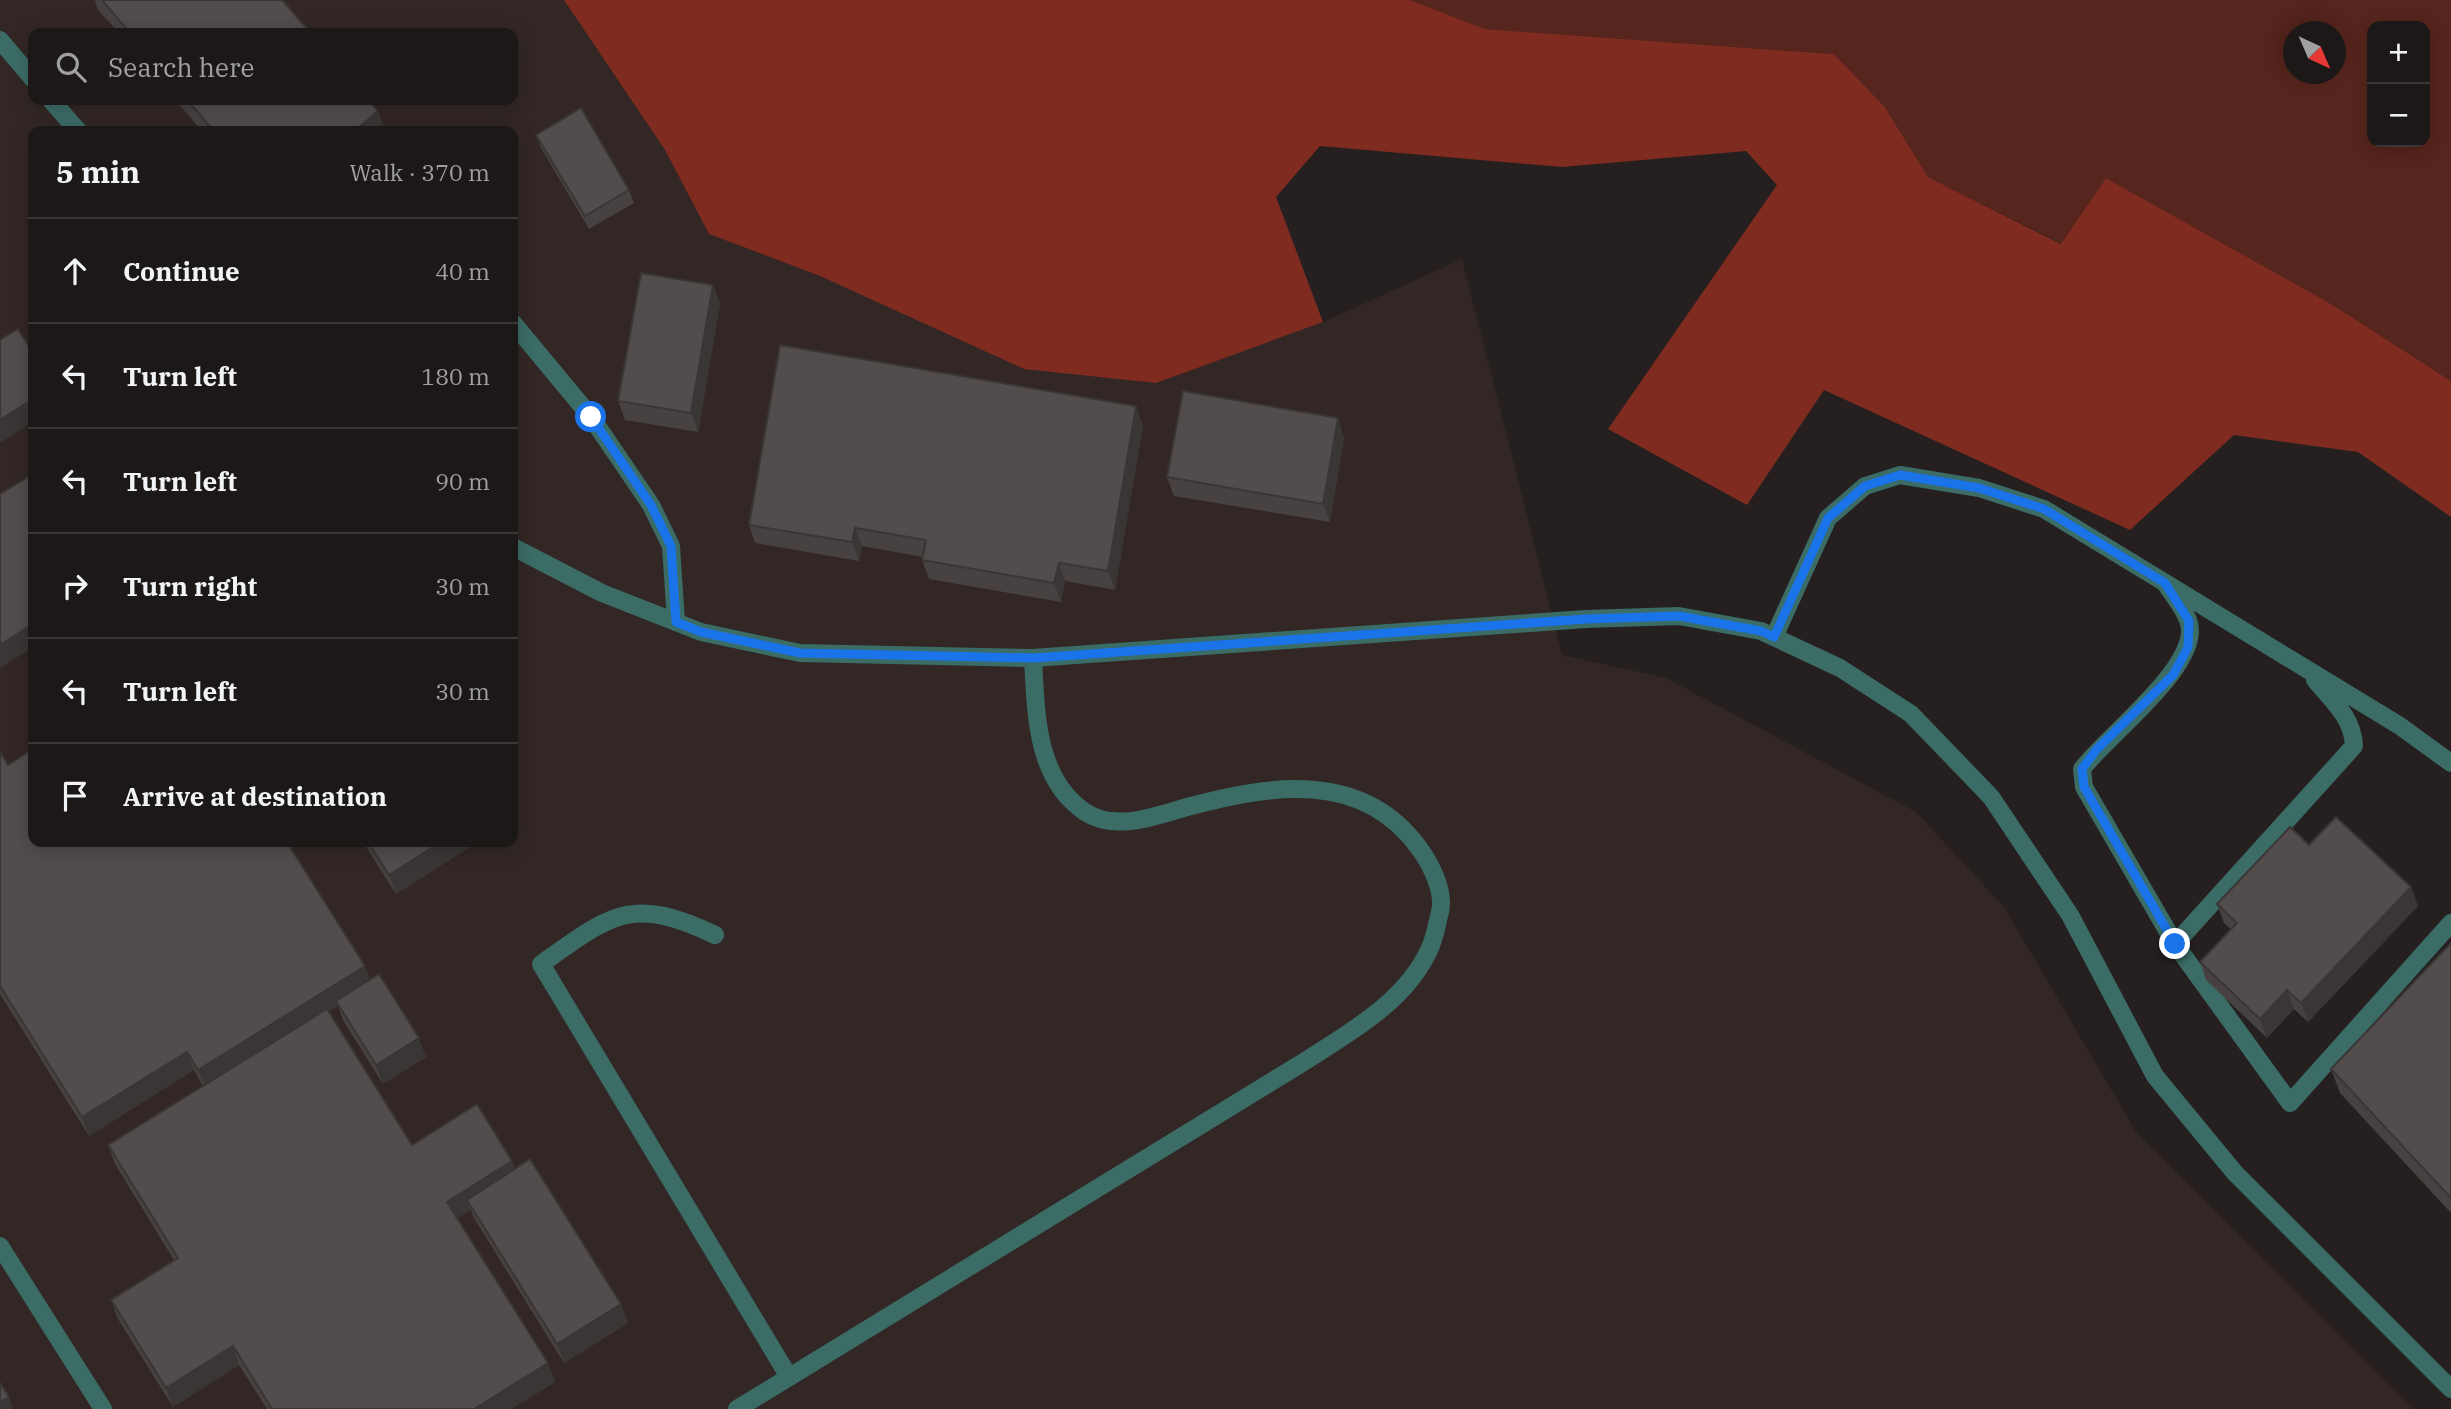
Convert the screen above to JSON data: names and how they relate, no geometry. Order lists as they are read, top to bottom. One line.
{"north":"bottom right","page":{"map_buttons":["+","−"],"search":"Search here","heading":["5 min","Walk · 370 m"],"list":[["Continue","40 m"],["Turn left","180 m"],["Turn left","90 m"],["Turn right","30 m"],["Turn left","30 m"],"Arrive at destination"]}}
